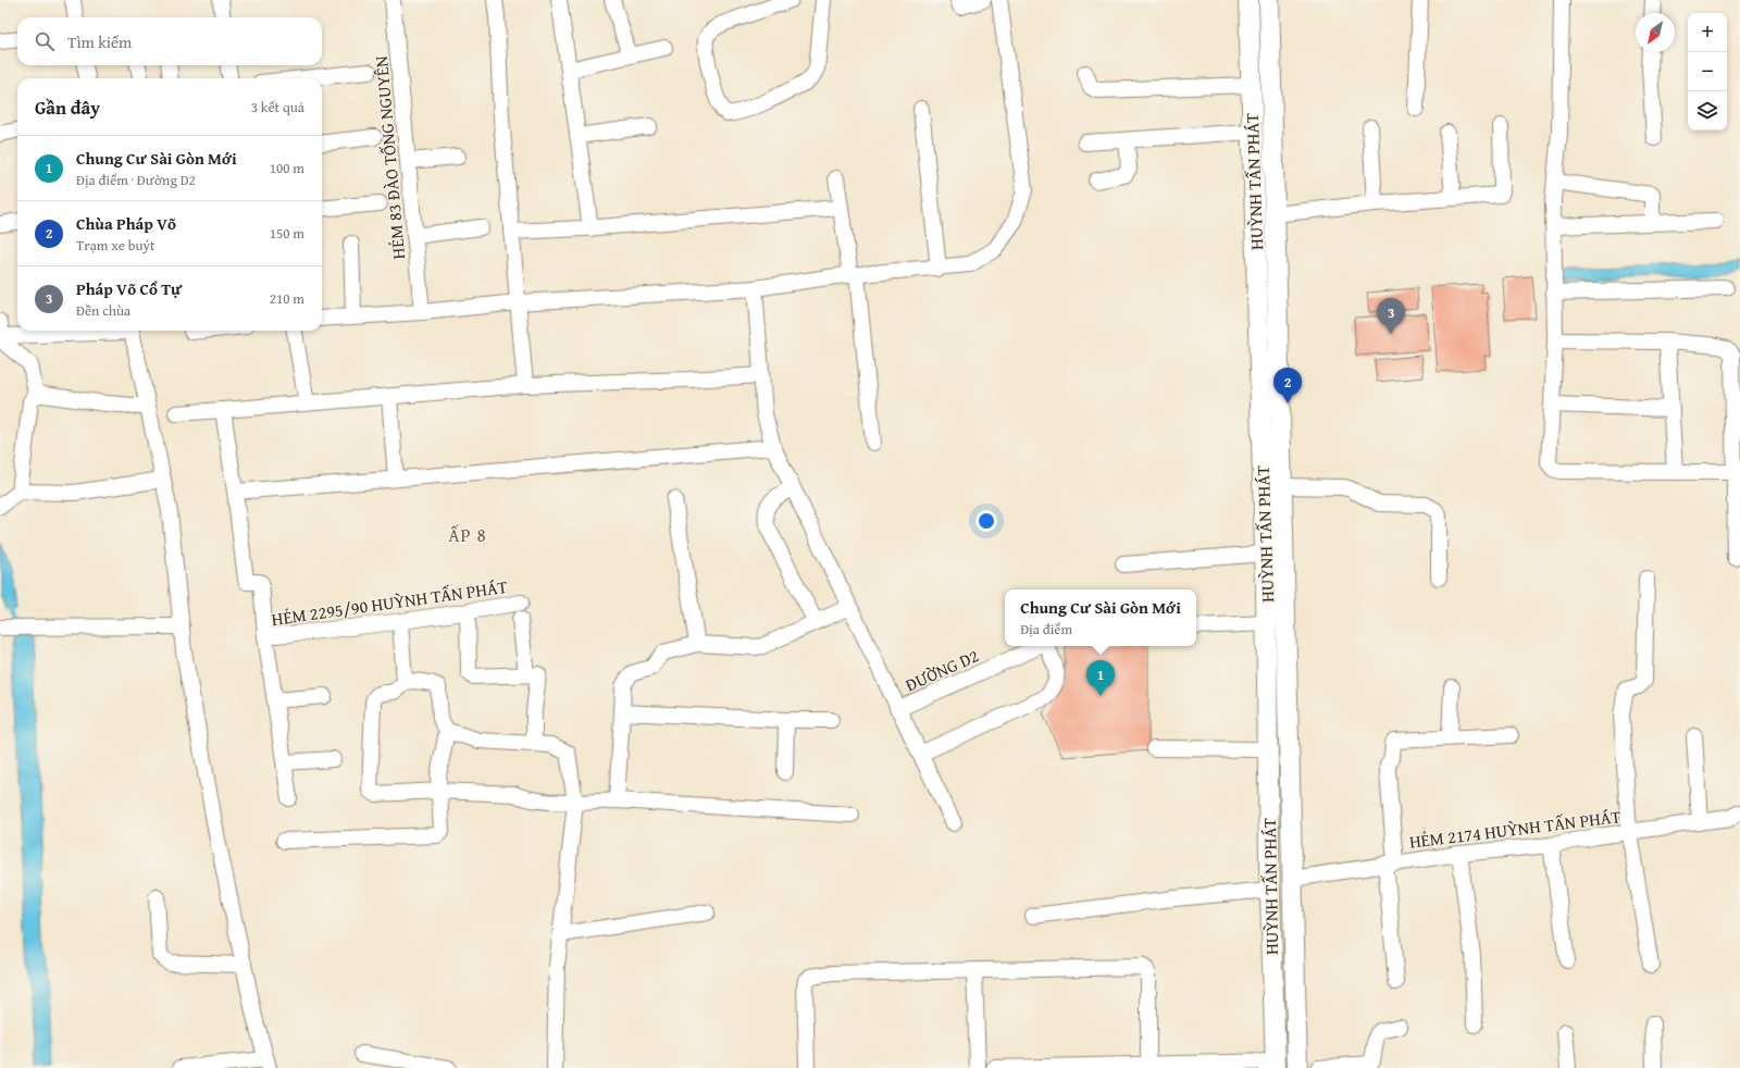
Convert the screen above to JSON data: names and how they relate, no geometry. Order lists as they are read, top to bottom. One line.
{"streets":{"main road":["HUỲNH TẤN PHÁT"],"street":["HẺM 83 ĐÀO TỐNG NGUYÊN","HẺM 2295/90 HUỲNH TẤN PHÁT","ĐƯỜNG D2","HẺM 2174 HUỲNH TẤN PHÁT"]},"crossings":[["HUỲNH TẤN PHÁT","HẺM 2174 HUỲNH TẤN PHÁT"]],"districts":["ẤP 8"],"north":"bottom left","page":{"map_buttons":["+","−"],"search":"Tìm kiếm","heading":["Gần đây","3 kết quả"],"list":[{"mark":"1","name":"Chung Cư Sài Gòn Mới","note":"Địa điểm · Đường D2","value":"100 m"},{"mark":"2","name":"Chùa Pháp Võ","note":"Trạm xe buýt","value":"150 m"},{"mark":"3","name":"Pháp Võ Cổ Tự","note":"Đền chùa","value":"210 m"}],"pins":["3","2","1"],"popup":["Chung Cư Sài Gòn Mới","Địa điểm"]}}
